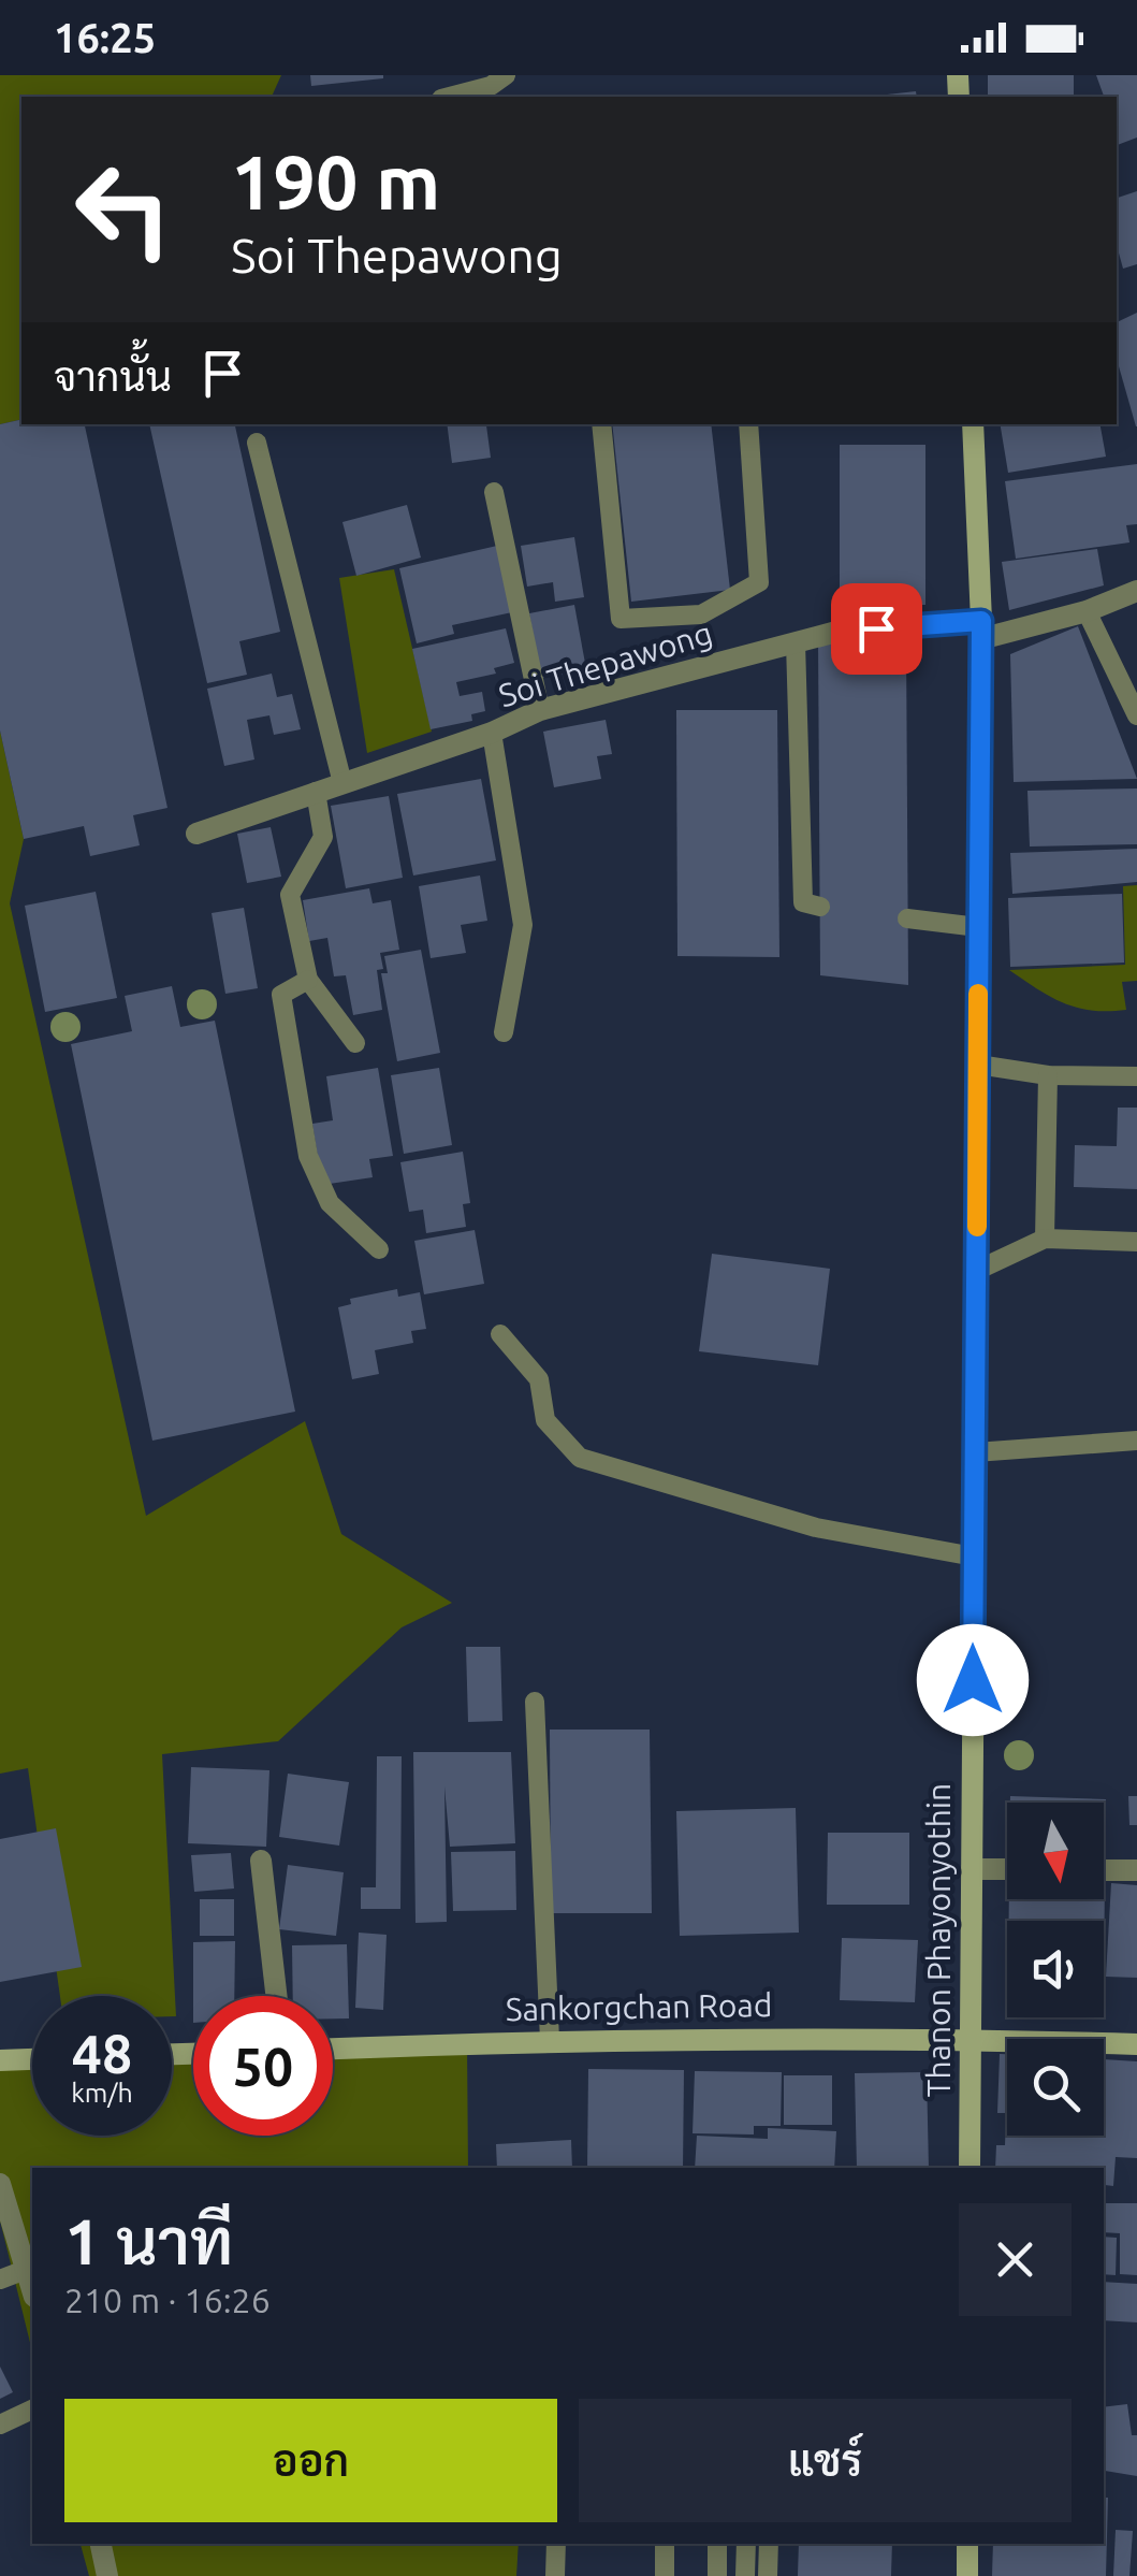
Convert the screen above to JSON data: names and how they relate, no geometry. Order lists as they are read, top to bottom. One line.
{"streets":{"main road":["Thanon Phayonyothin","Sankorgchan Road"],"street":["Soi Thepawong"]},"crossings":[["Soi Thepawong","Thanon Phayonyothin"],["Thanon Phayonyothin","Sankorgchan Road"]],"north":"bottom","page":{"status":"16:25","turn":["190 m","Soi Thepawong"],"then":"จากนั้น","speed":"48 km/h","limit":"50","heading":["1 นาที","210 m · 16:26"],"buttons":["ออก","แชร์"]}}
